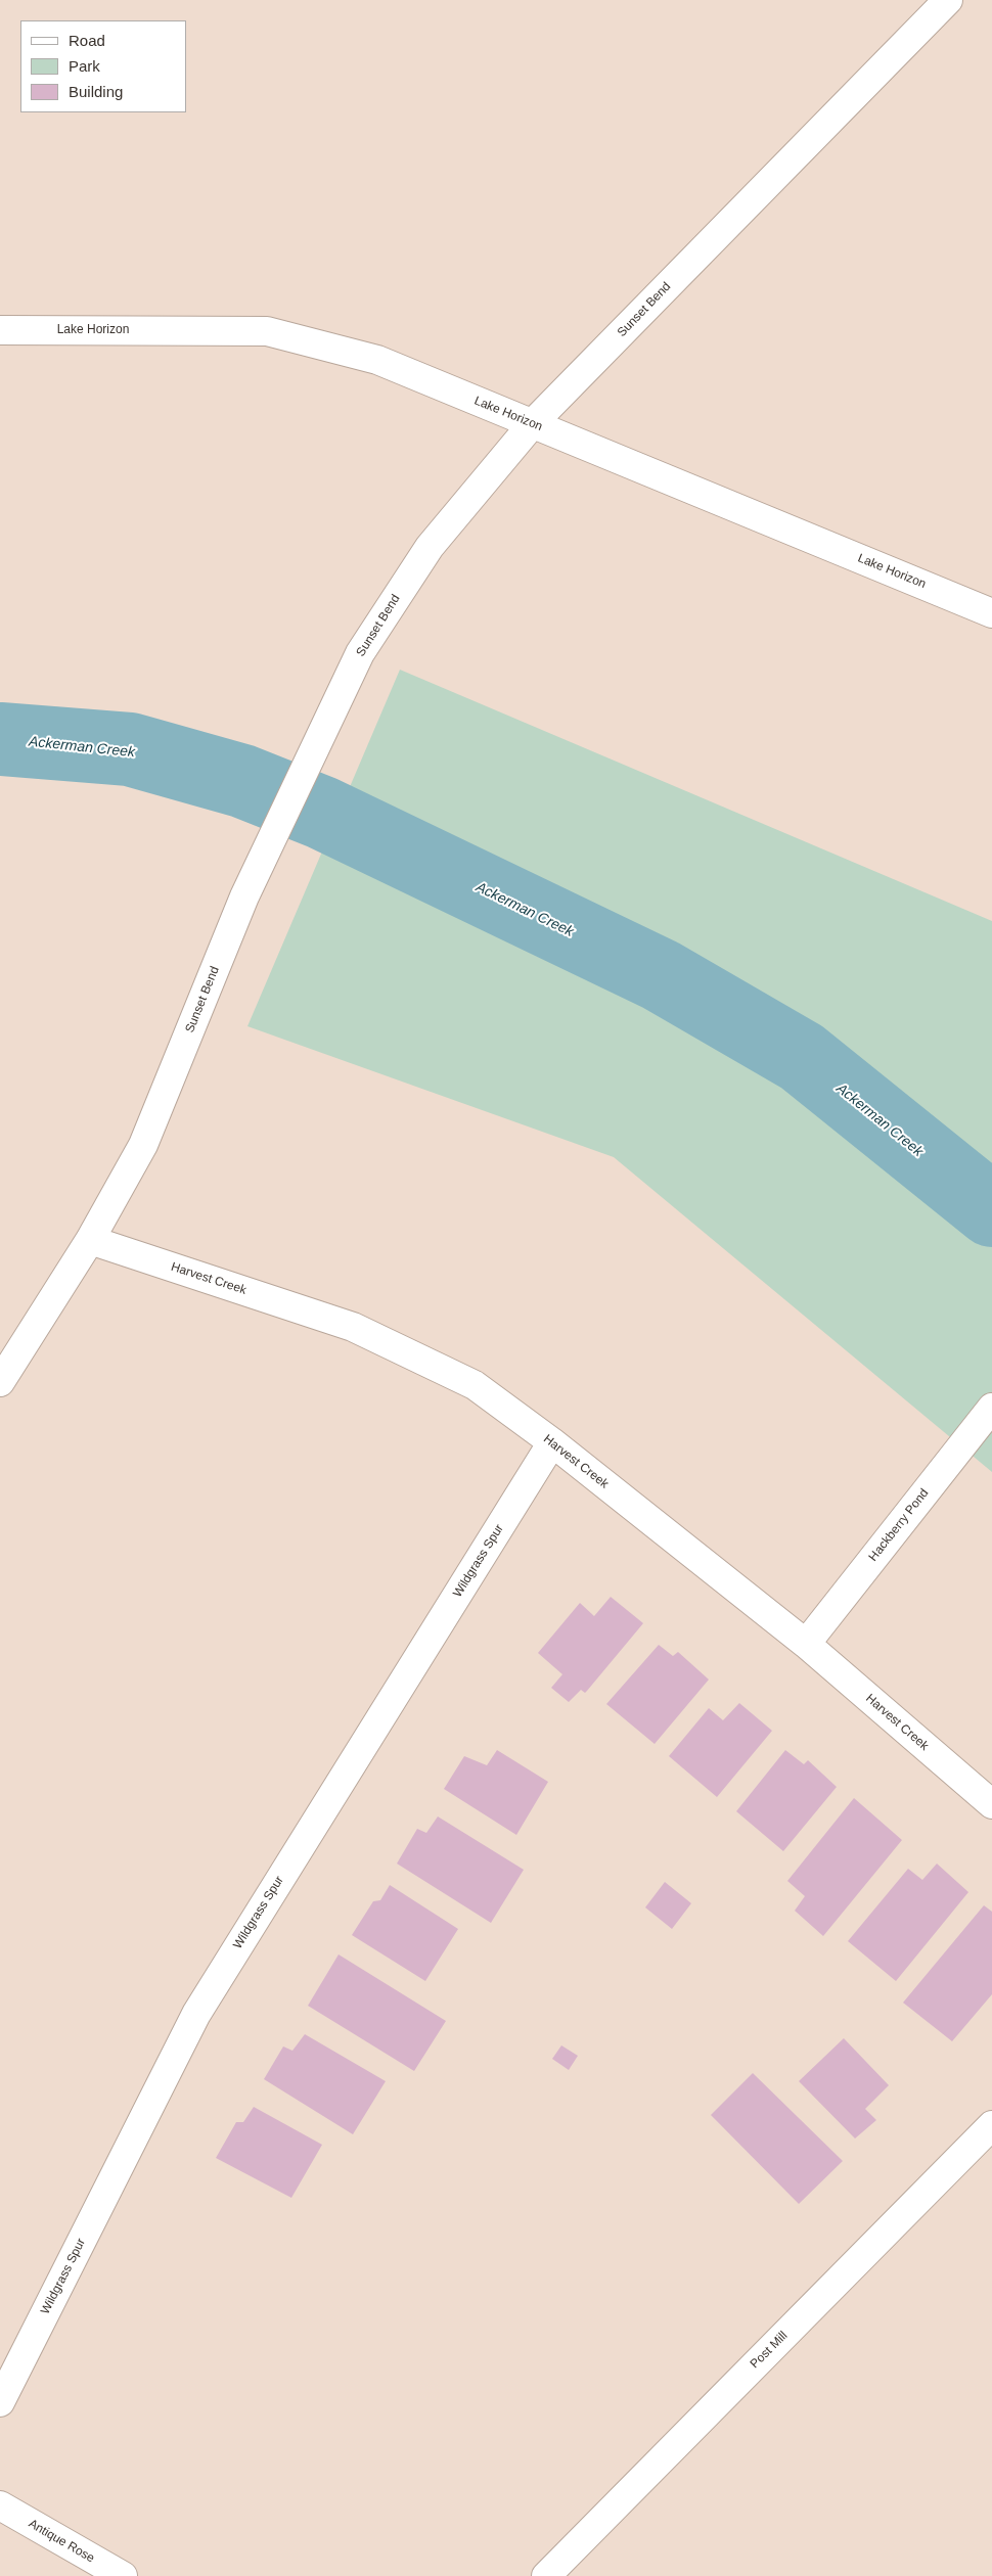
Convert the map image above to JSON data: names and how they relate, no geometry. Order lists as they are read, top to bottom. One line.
{"streets":{"street":["Sunset Bend","Lake Horizon","Harvest Creek","Hackberry Pond","Wildgrass Spur","Post Mill","Antique Rose"]},"crossings":[["Sunset Bend","Lake Horizon"],["Sunset Bend","Harvest Creek"],["Harvest Creek","Hackberry Pond"],["Harvest Creek","Wildgrass Spur"]],"water":["Ackerman Creek"],"legend":["Road","Park","Building"]}
